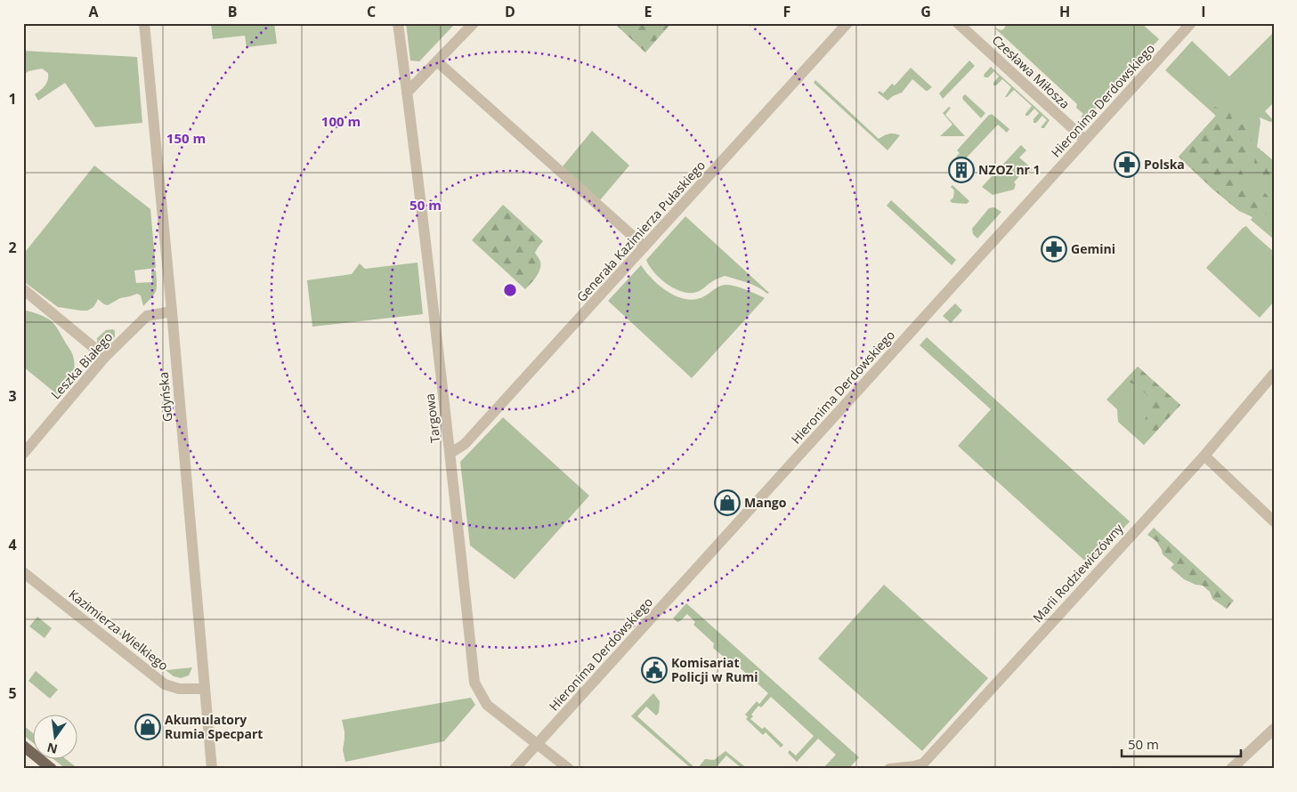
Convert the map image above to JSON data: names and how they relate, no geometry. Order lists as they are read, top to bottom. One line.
{"streets":{"street":["Czesława Miłosza","Hieronima Derdowskiego","Generała Kazimierza Pułaskiego","Leszka Białego","Gdyńska","Targowa","Marii Rodziewiczówny","Kazimierza Wielkiego"]},"crossings":[["Czesława Miłosza","Hieronima Derdowskiego"],["Hieronima Derdowskiego","Targowa"],["Generała Kazimierza Pułaskiego","Targowa"],["Leszka Białego","Gdyńska"],["Gdyńska","Kazimierza Wielkiego"]],"places":{"pharmacy":["Polska","Gemini"],"building":["NZOZ nr 1"],"shop":["Mango","Akumulatory Rumia Specpart"],"public building":["Komisariat Policji w Rumi"]},"scale_bar":"50 m","north":"bottom","grid":{"columns":["A","B","C","D","E","F","G","H","I"],"rows":["1","2","3","4","5"]},"rings":["100 m","150 m","50 m"]}
